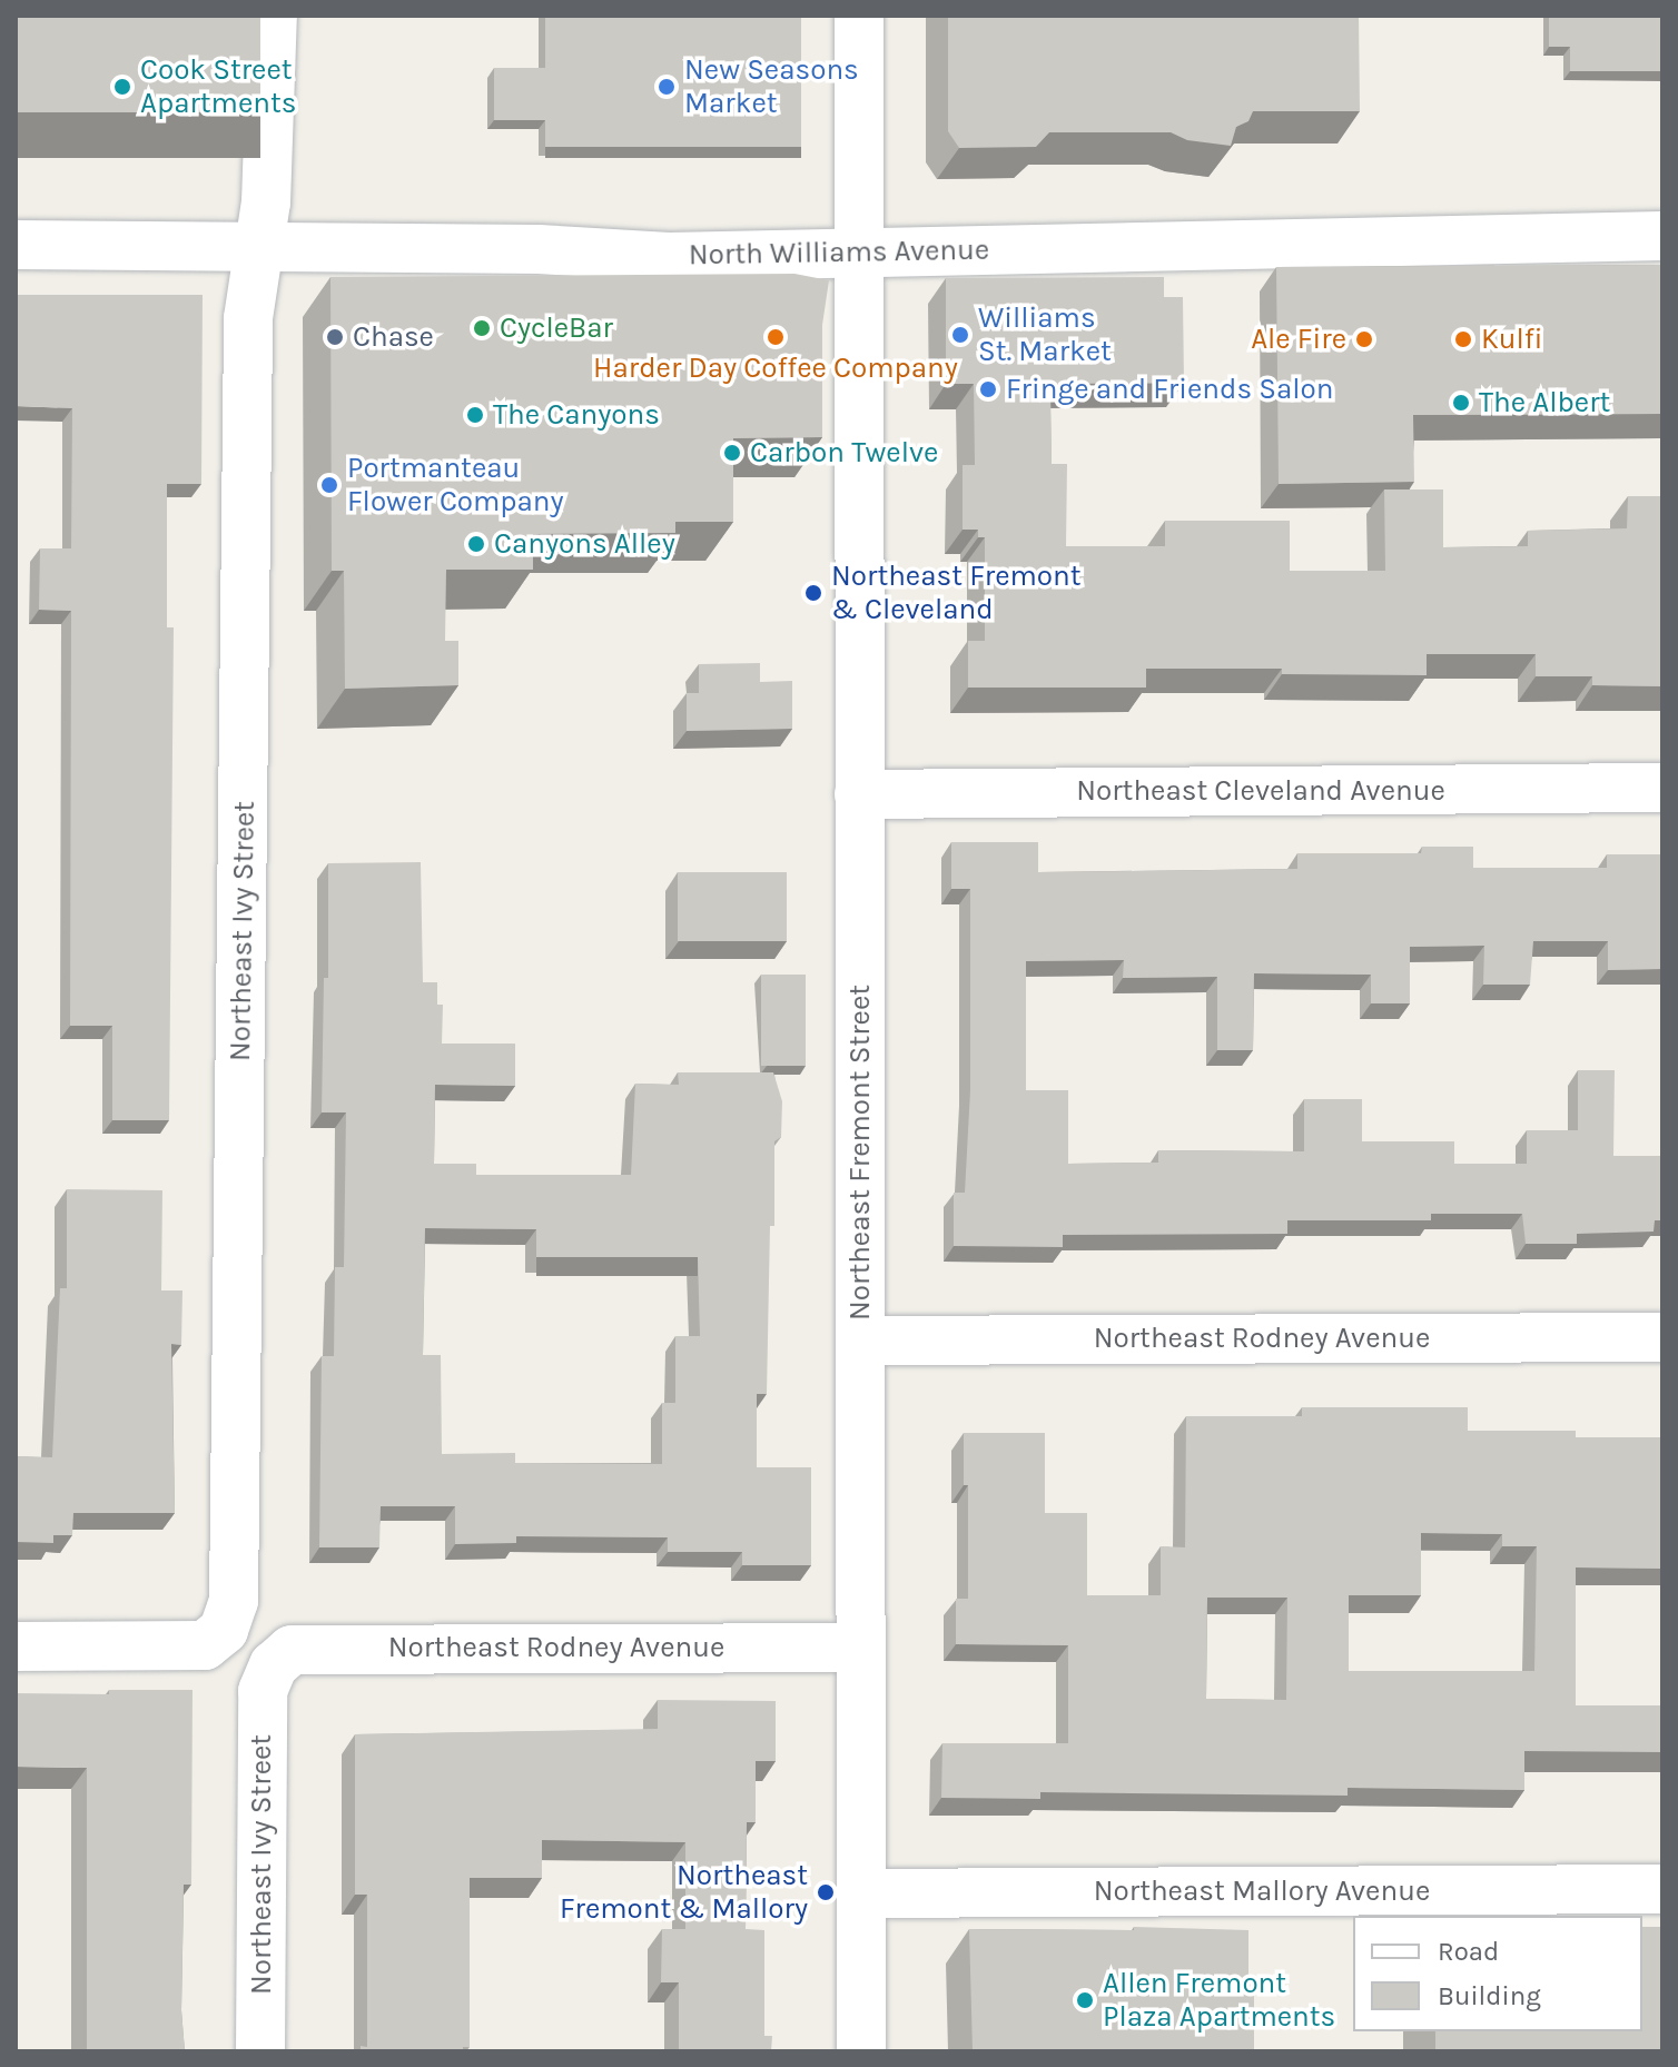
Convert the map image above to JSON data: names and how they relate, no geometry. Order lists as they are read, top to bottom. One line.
{"streets":{"street":["North Williams Avenue","Northeast Cleveland Avenue","Northeast Ivy Street","Northeast Fremont Street","Northeast Rodney Avenue","Northeast Mallory Avenue"]},"crossings":[["North Williams Avenue","Northeast Ivy Street"],["North Williams Avenue","Northeast Fremont Street"],["Northeast Cleveland Avenue","Northeast Fremont Street"],["Northeast Ivy Street","Northeast Rodney Avenue"],["Northeast Fremont Street","Northeast Rodney Avenue"],["Northeast Fremont Street","Northeast Mallory Avenue"]],"places":["Cook Street Apartments","New Seasons Market","CycleBar","Williams St. Market","Chase","Harder Day Coffee Company","Ale Fire","Kulfi","Fringe and Friends Salon","The Albert","The Canyons","Carbon Twelve","Portmanteau Flower Company","Canyons Alley","Northeast Fremont & Cleveland","Northeast Fremont & Mallory","Allen Fremont Plaza Apartments"],"legend":["Road","Building"]}
